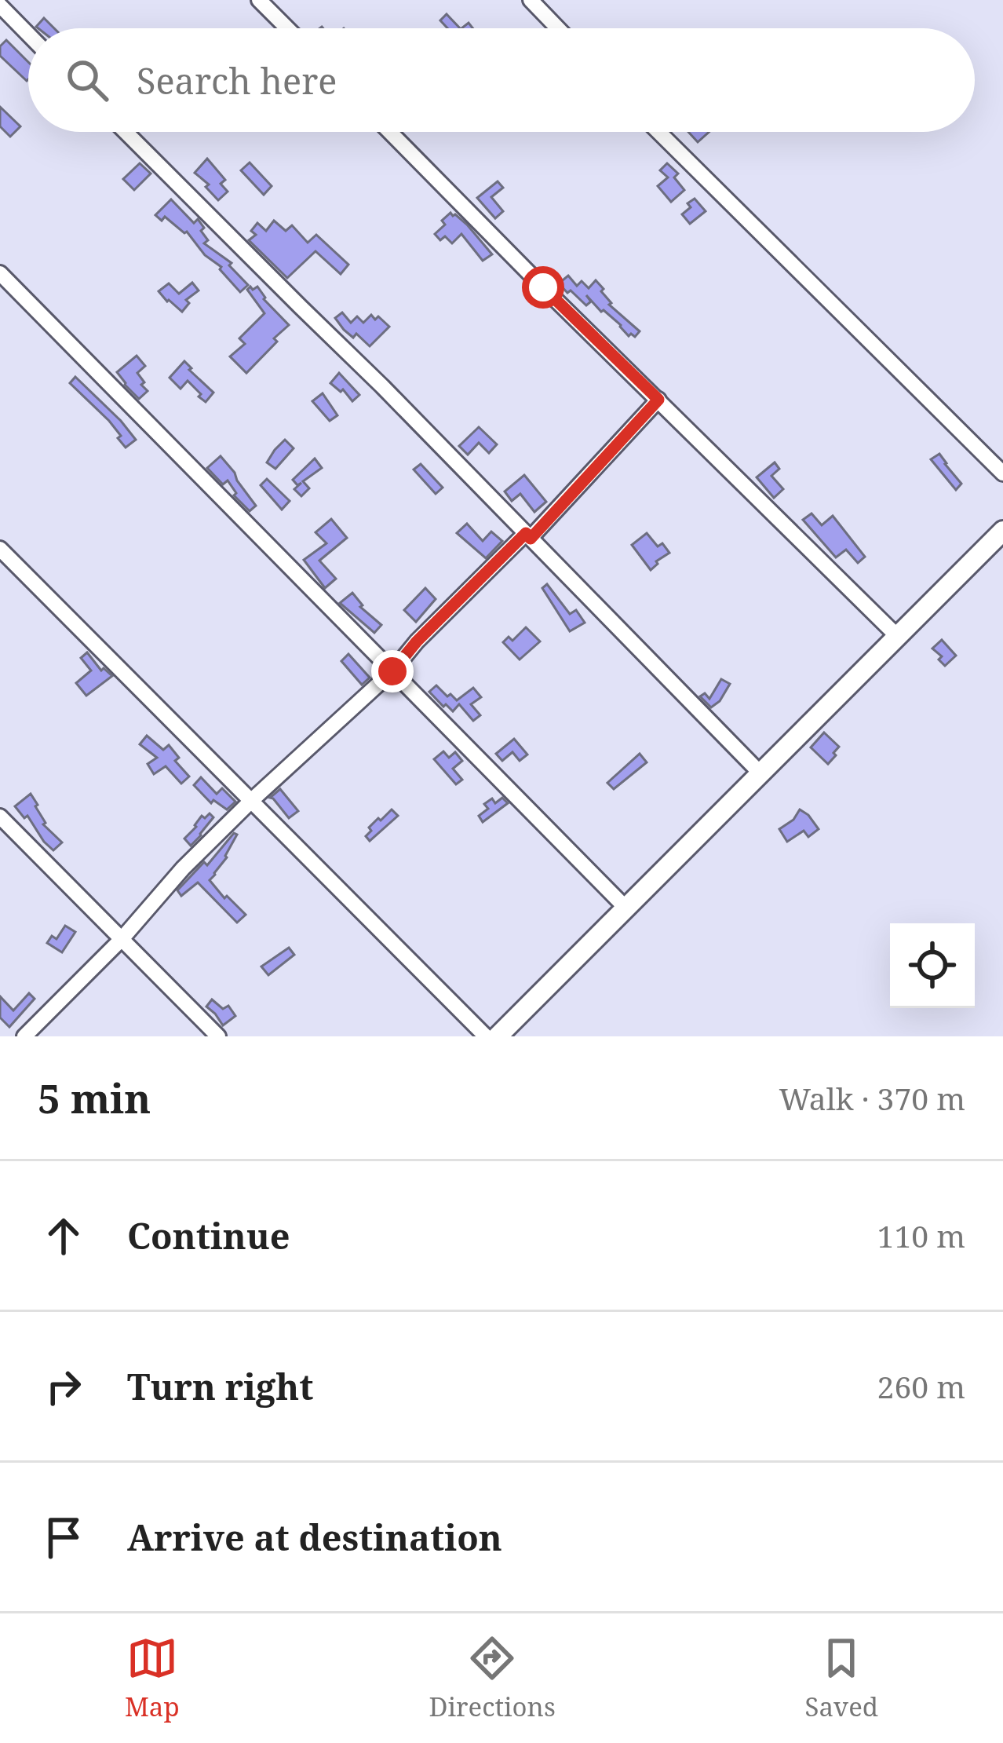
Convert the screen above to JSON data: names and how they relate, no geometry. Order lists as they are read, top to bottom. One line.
{"page":{"search":"Search here","heading":["5 min","Walk · 370 m"],"list":[["Continue","110 m"],["Turn right","260 m"],"Arrive at destination"],"nav":["Map","Directions","Saved"]}}
